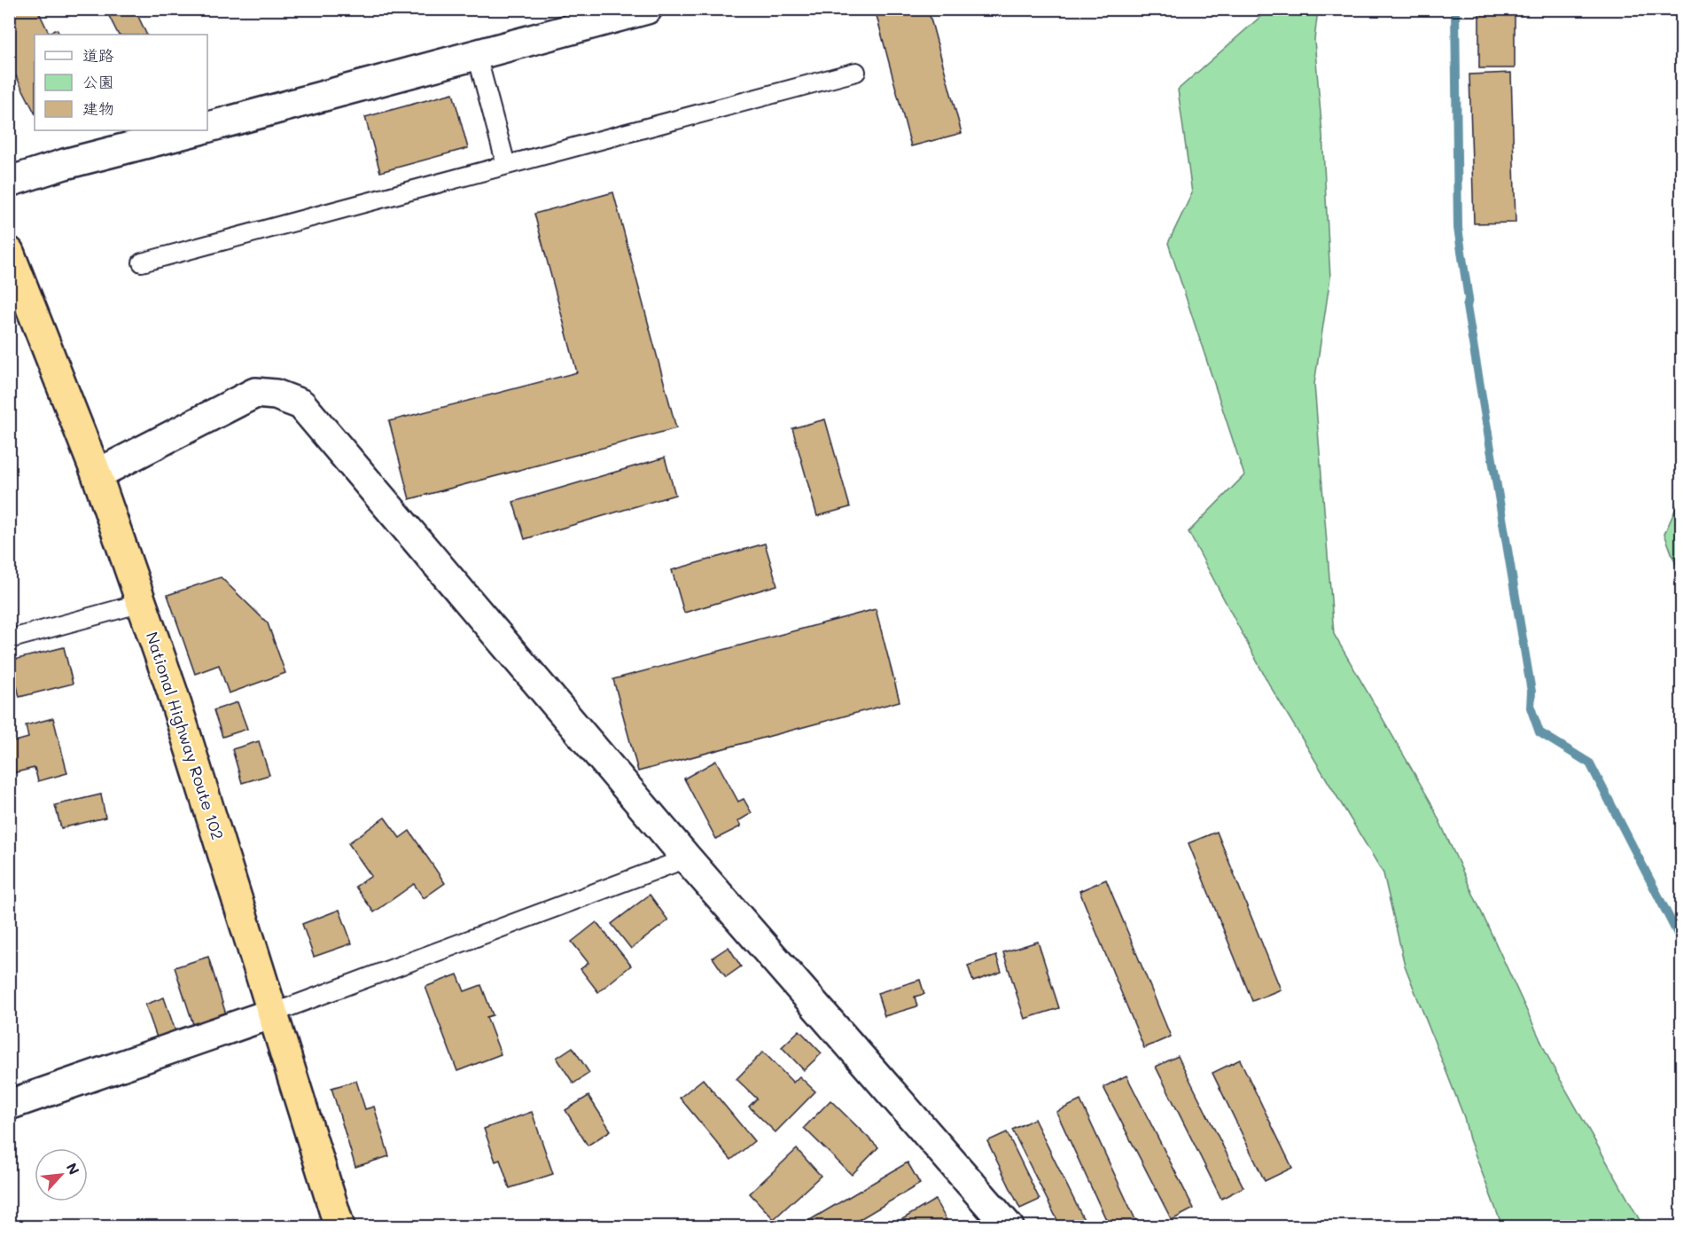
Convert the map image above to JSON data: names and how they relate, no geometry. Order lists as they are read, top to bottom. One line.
{"streets":{"highway":["National Highway Route 102"]},"legend":["道路","公園","建物"],"north":"top right"}
